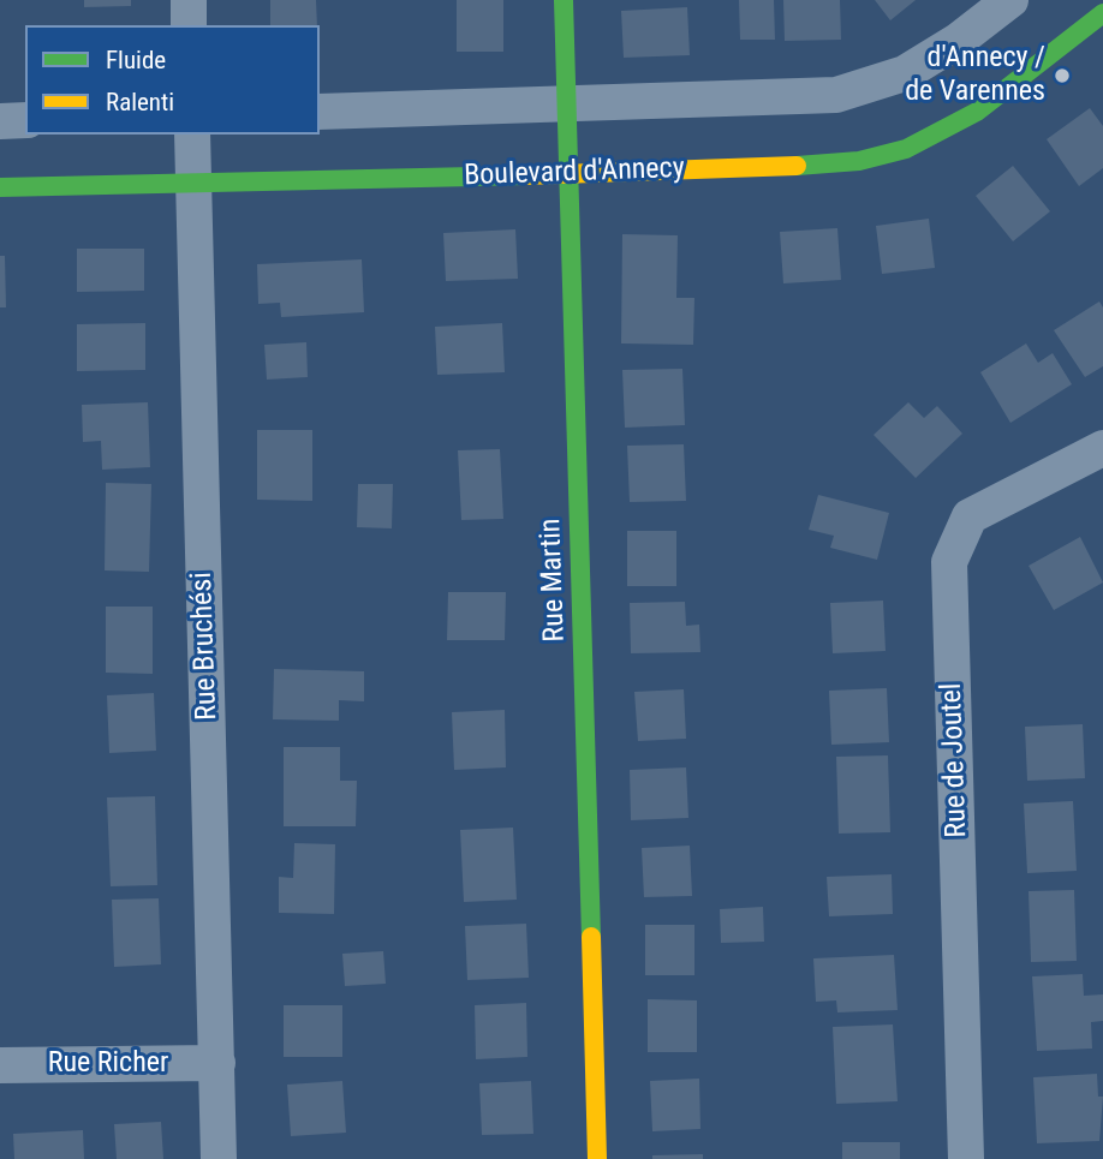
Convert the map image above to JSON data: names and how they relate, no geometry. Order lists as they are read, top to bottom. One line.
{"streets":{"street":["Boulevard d'Annecy","Rue Martin","Rue Bruchési","Rue de Joutel","Rue Richer"]},"crossings":[["Boulevard d'Annecy","Rue Martin"],["Boulevard d'Annecy","Rue Bruchési"],["Rue Bruchési","Rue Richer"]],"places":["d'Annecy / de Varennes"],"legend":["Fluide","Ralenti"]}
